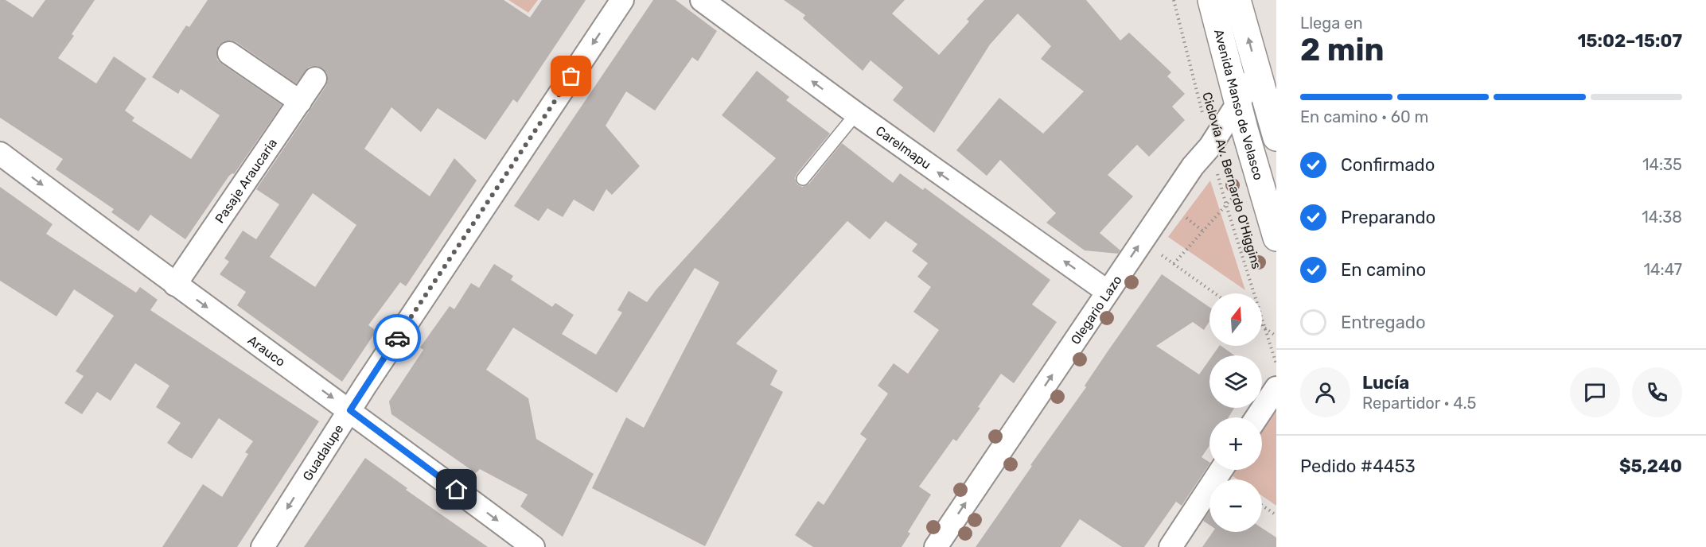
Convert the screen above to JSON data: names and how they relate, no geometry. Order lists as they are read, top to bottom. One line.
{"streets":{"main road":["Avenida Manso de Velasco"],"street":["Carelmapu","Pasaje Araucaria","Olegario Lazo","Arauco","Guadalupe"],"path":["Ciclovía Av. Bernardo O'Higgins"]},"crossings":[["Avenida Manso de Velasco","Olegario Lazo"],["Carelmapu","Olegario Lazo"],["Ciclovía Av. Bernardo O'Higgins","Olegario Lazo"],["Pasaje Araucaria","Arauco"],["Arauco","Guadalupe"]],"one_way":["Carelmapu","Arauco","Guadalupe"],"north":"top","page":{"heading":["2 min","Llega en","15:02–15:07"],"panel":["Lucía","Repartidor · 4.5","Pedido #4453","$5,240"],"bar":"En camino · 60 m","list":[["Confirmado","14:35"],["Preparando","14:38"],["En camino","14:47"],"Entregado"],"map_buttons":["+","−"]}}
